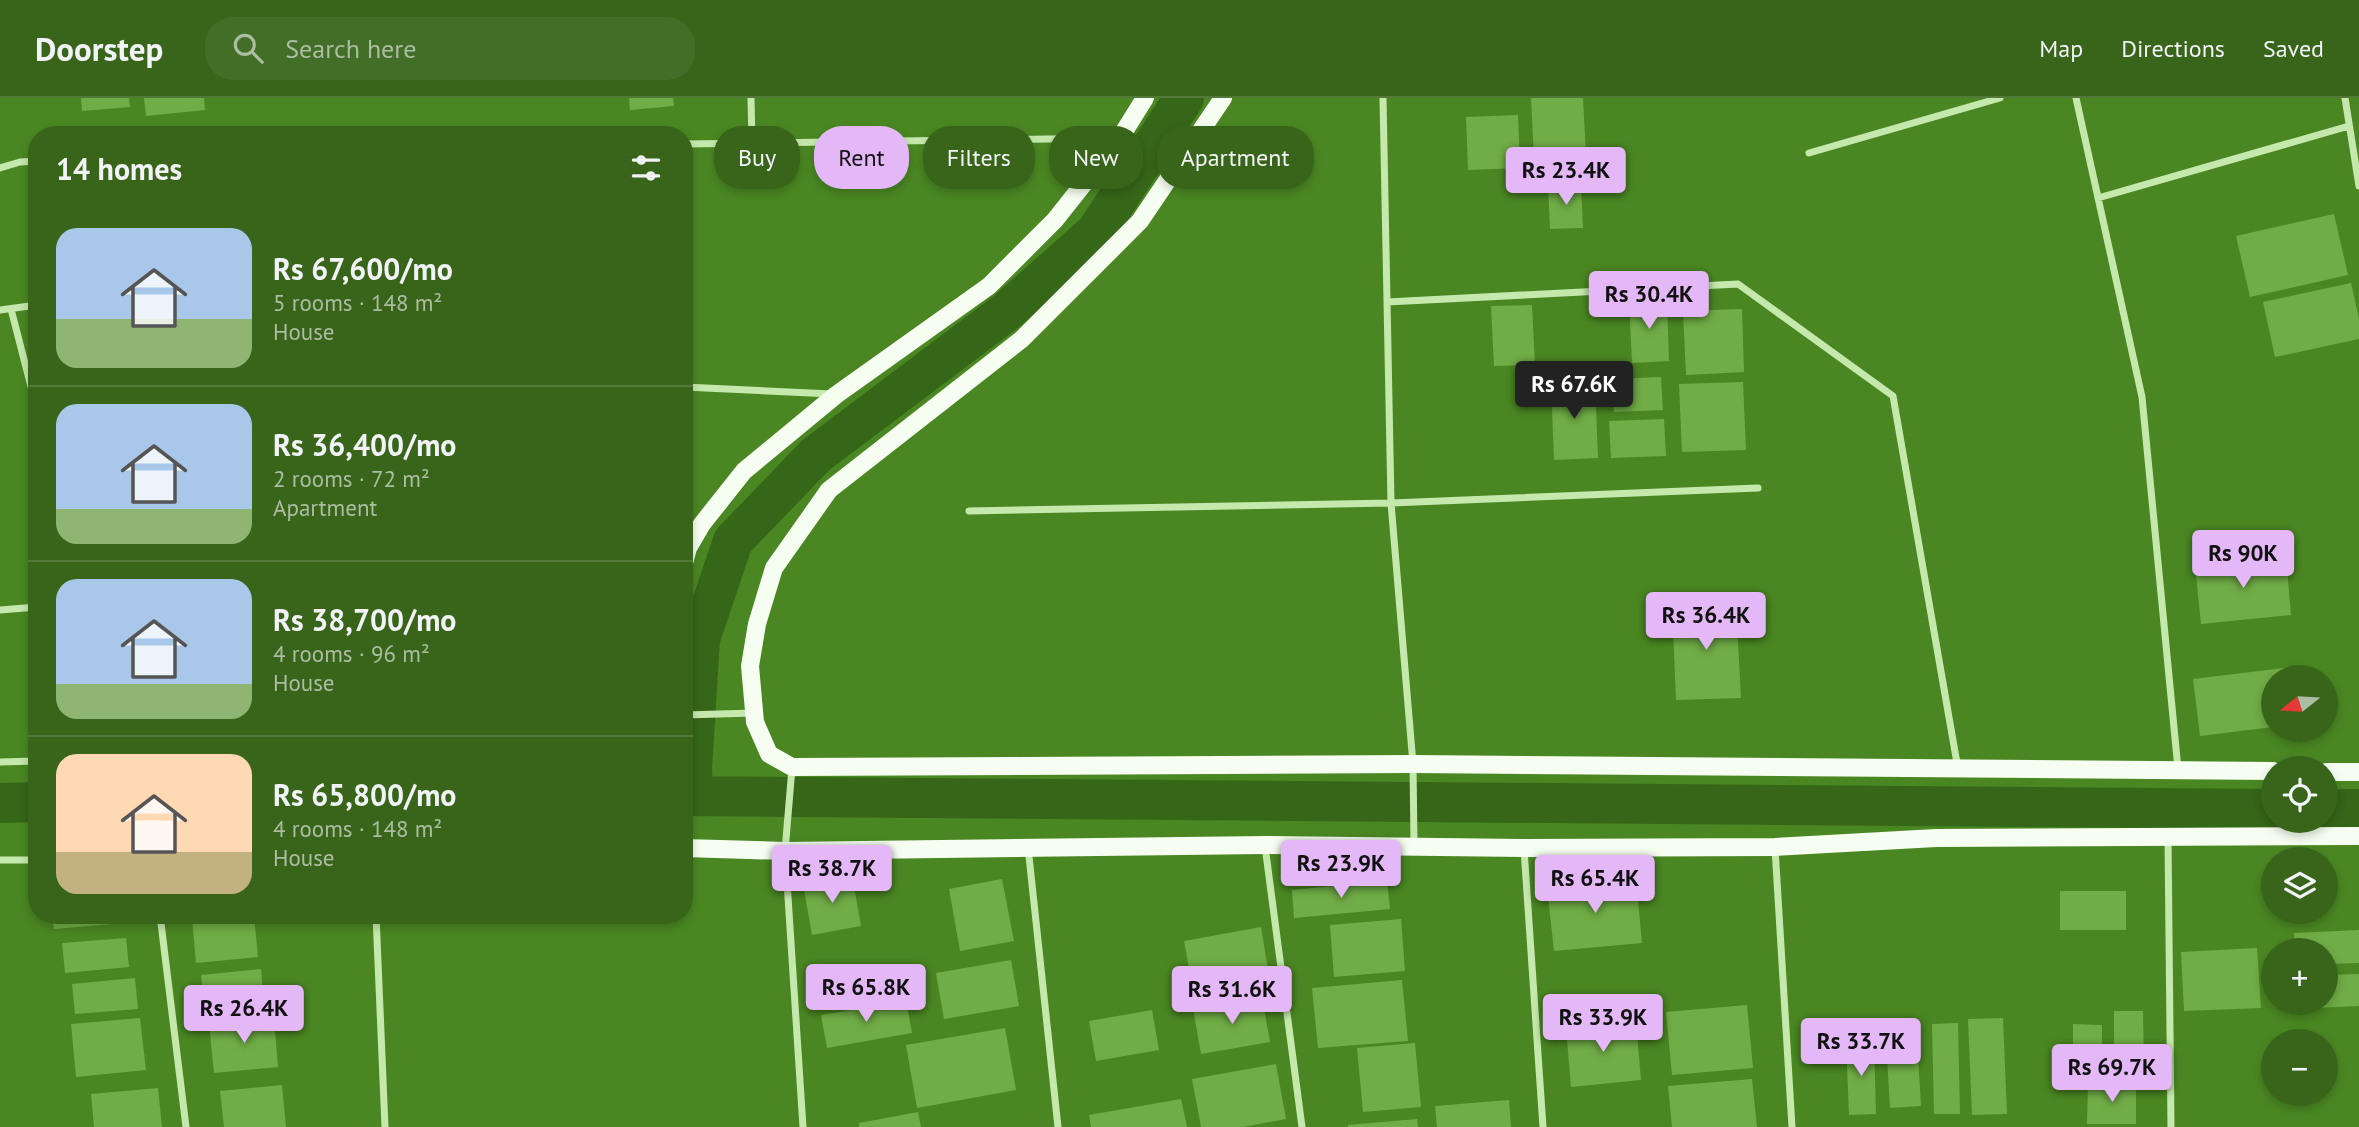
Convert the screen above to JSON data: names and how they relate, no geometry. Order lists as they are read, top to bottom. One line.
{"north":"left","page":{"header":"Doorstep","search":"Search here","nav":["Map","Directions","Saved"],"chip":["Buy","Rent","Filters","New","Apartment"],"heading":"14 homes","price":["Rs 23.4K","Rs 30.4K","Rs 67.6K","Rs 90K","Rs 36.4K","Rs 23.9K","Rs 38.7K","Rs 65.4K","Rs 65.8K","Rs 31.6K","Rs 26.4K","Rs 33.9K","Rs 33.7K","Rs 69.7K"],"list":[{"name":"Rs 67,600/mo","note":"5 rooms · 148 m² · House"},{"name":"Rs 36,400/mo","note":"2 rooms · 72 m² · Apartment"},{"name":"Rs 38,700/mo","note":"4 rooms · 96 m² · House"},{"name":"Rs 65,800/mo","note":"4 rooms · 148 m² · House"}],"map_buttons":["+","−"]}}
